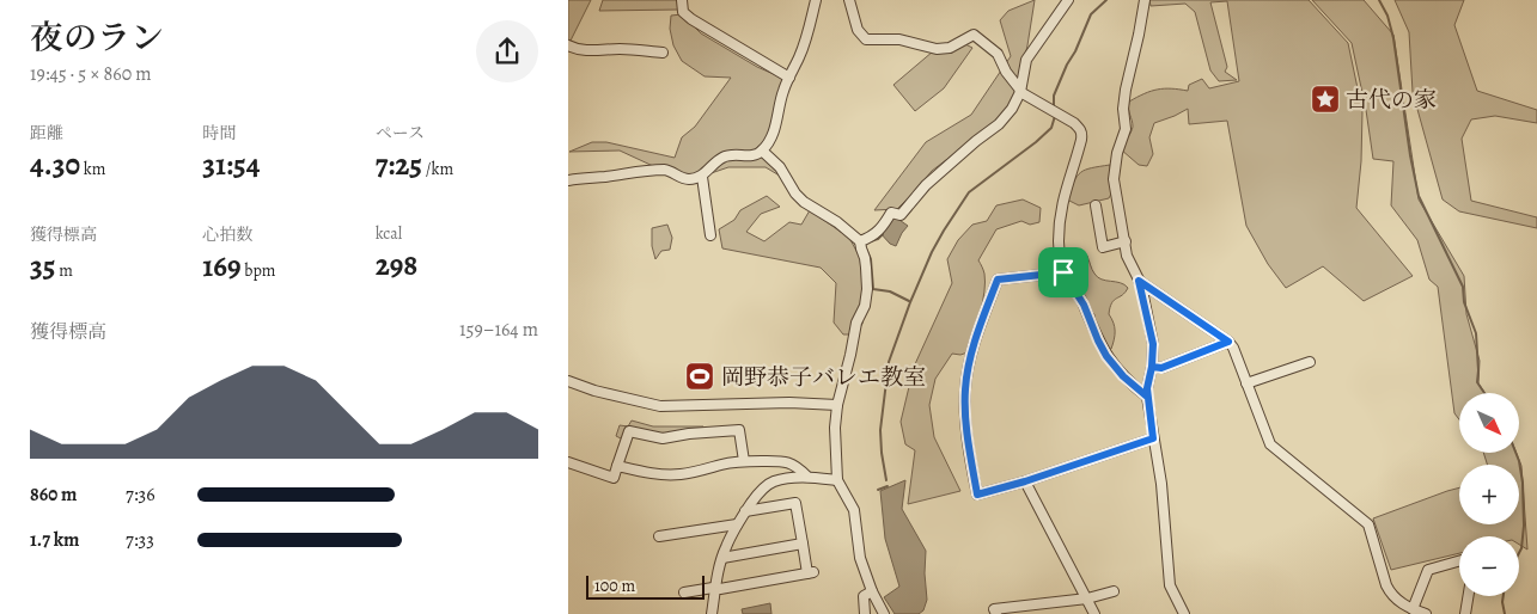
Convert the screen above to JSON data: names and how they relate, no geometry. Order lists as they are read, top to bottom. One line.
{"places":{"place":["古代の家"],"sports":["岡野恭子バレエ教室"]},"scale_bar":"100 m","north":"bottom right","page":{"heading":["夜のラン","19:45 · 5 × 860 m"],"stats":[["距離","4.30 km"],["時間","31:54"],["ペース","7:25 /km"],["獲得標高","35 m"],["心拍数","169 bpm"],["kcal","298"]],"chart":["獲得標高","159–164 m"],"map_buttons":["+","−"],"list":[{"name":"860 m","note":"7:36"},{"name":"1.7 km","note":"7:33"}],"scale":"100 m"}}
